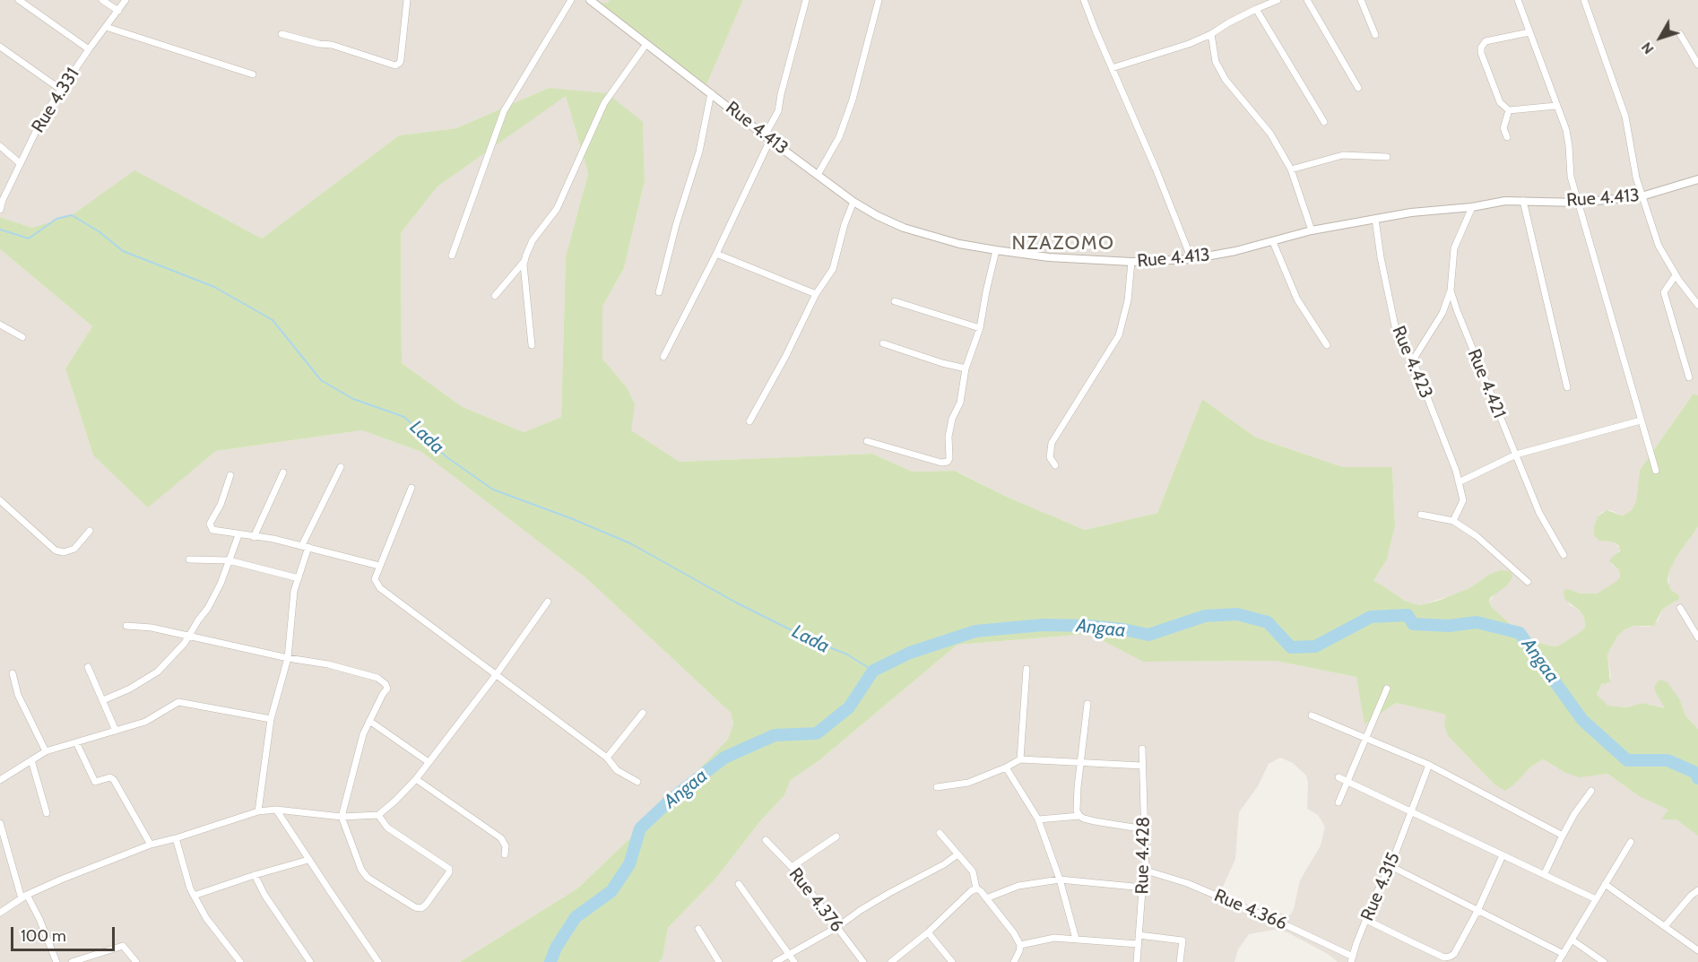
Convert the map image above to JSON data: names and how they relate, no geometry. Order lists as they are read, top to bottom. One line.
{"streets":{"street":["Rue 4.331","Rue 4.413","Rue 4.423","Rue 4.421","Rue 4.428","Rue 4.315","Rue 4.376","Rue 4.366"]},"crossings":[["Rue 4.413","Rue 4.423"],["Rue 4.413","Rue 4.421"],["Rue 4.428","Rue 4.366"],["Rue 4.315","Rue 4.366"]],"districts":["NZAZOMO"],"water":["Lada","Angaa"],"scale_bar":"100 m","north":"bottom left"}
